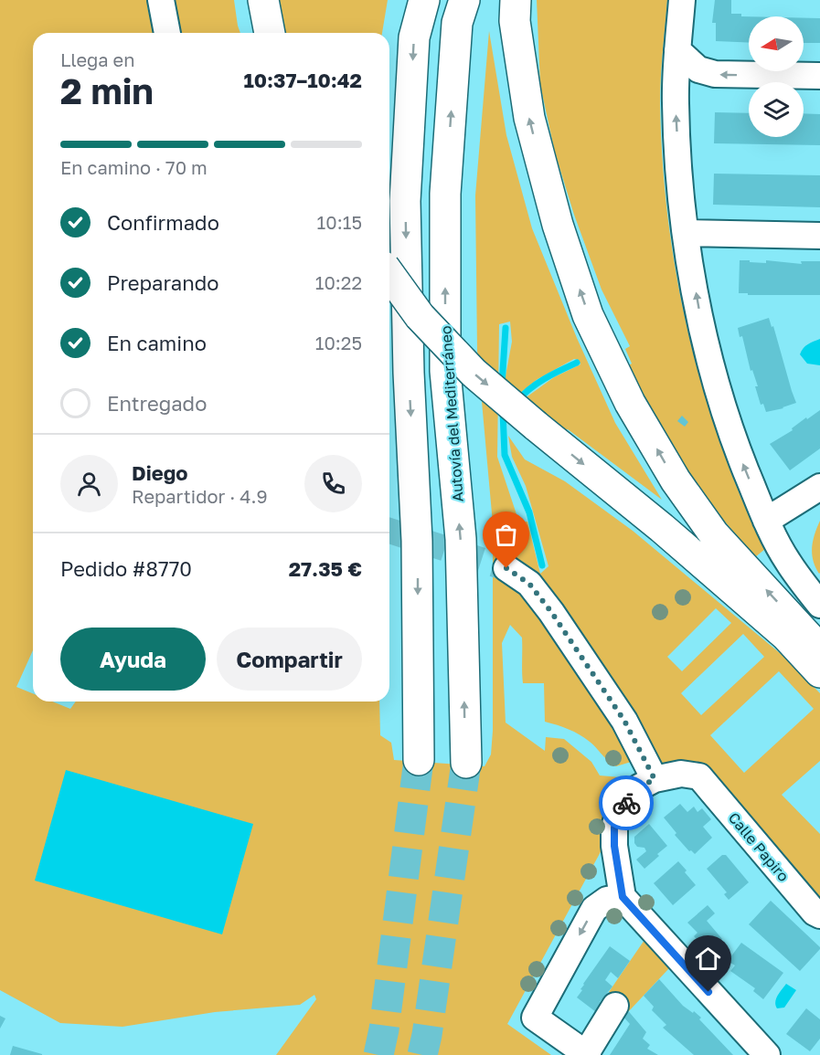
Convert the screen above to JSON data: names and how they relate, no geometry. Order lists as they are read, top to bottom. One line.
{"streets":{"highway":["Autovía del Mediterráneo"],"street":["Calle Papiro"]},"north":"left","page":{"heading":["2 min","Llega en","10:37–10:42"],"panel":["Diego","Repartidor · 4.9","Pedido #8770","27.35 €"],"bar":"En camino · 70 m","list":[["Confirmado","10:15"],["Preparando","10:22"],["En camino","10:25"],"Entregado"],"buttons":["Ayuda","Compartir"]}}
